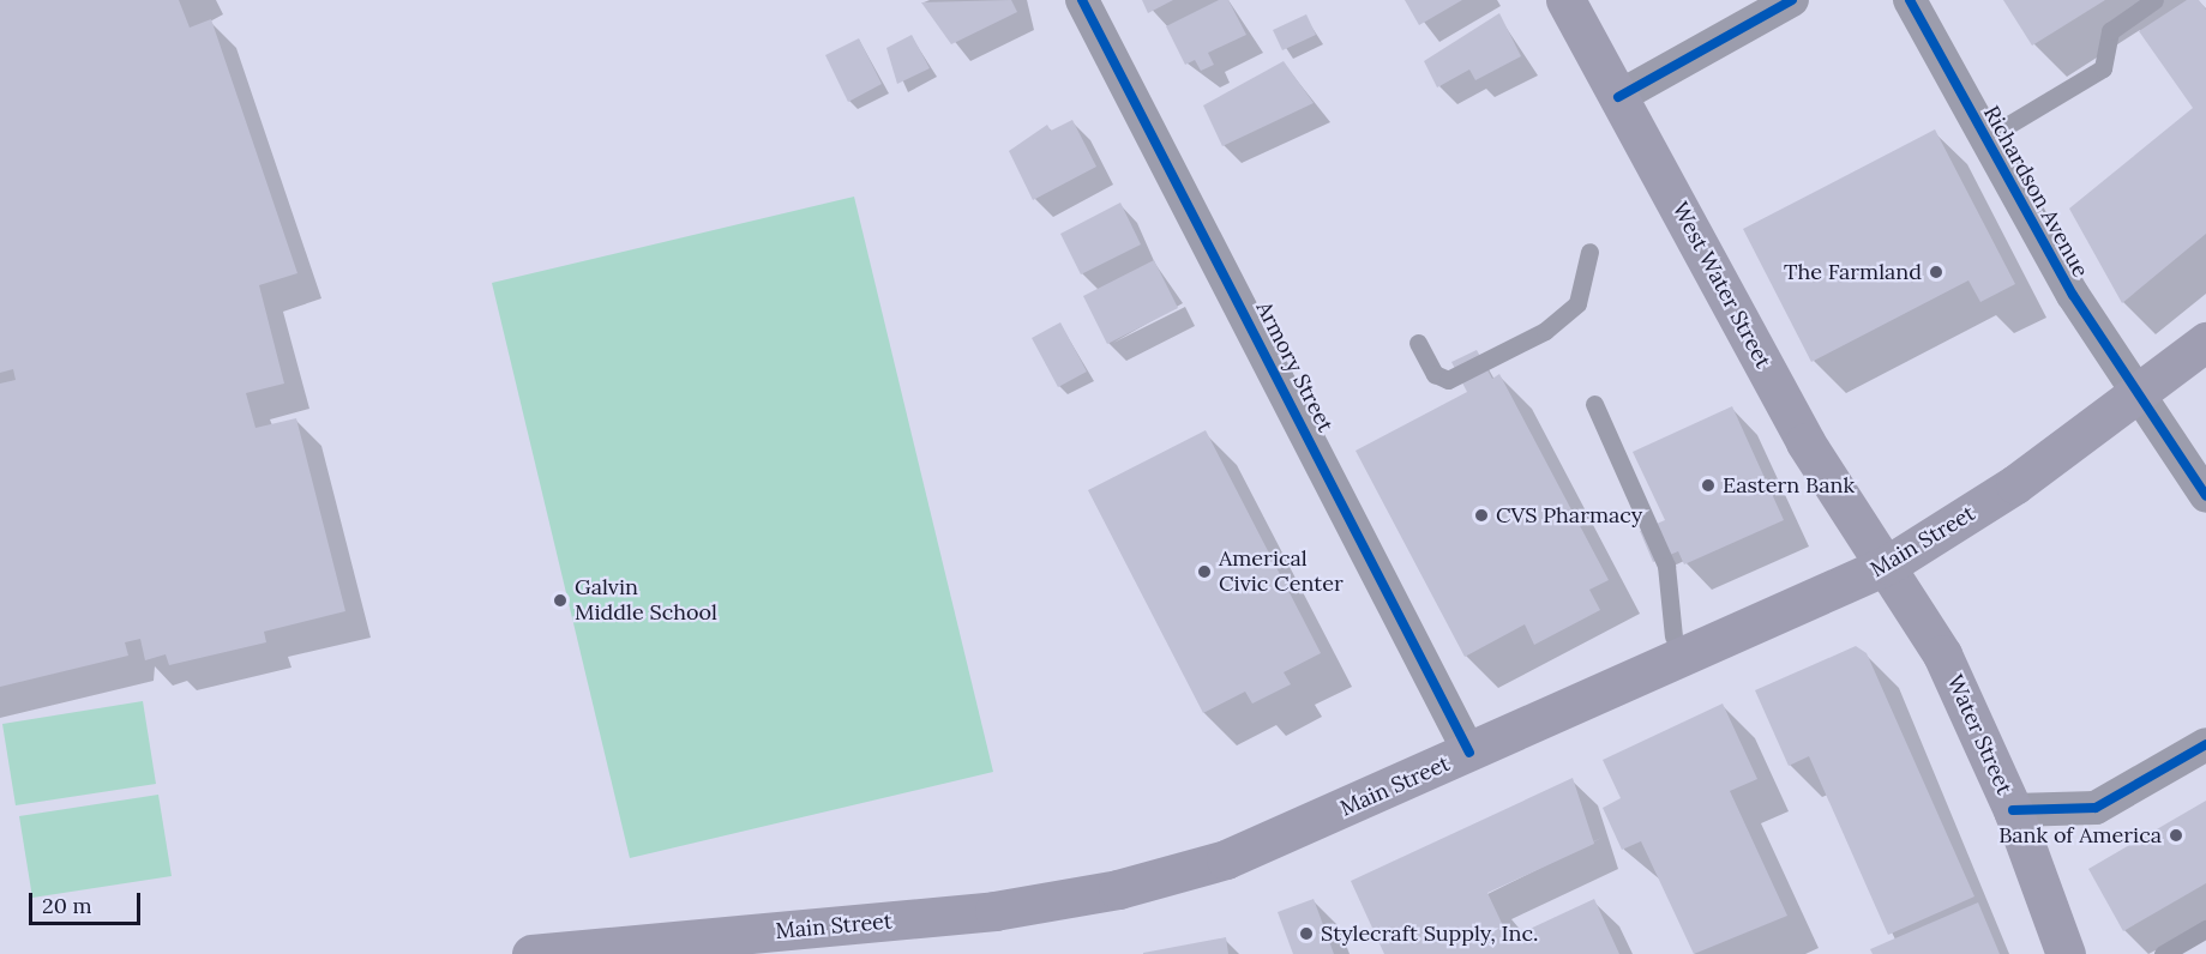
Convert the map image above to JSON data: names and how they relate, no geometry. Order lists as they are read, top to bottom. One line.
{"streets":{"main road":["West Water Street","Main Street","Water Street"],"street":["Richardson Avenue","Armory Street"]},"crossings":[["Richardson Avenue","Main Street"],["West Water Street","Main Street"],["West Water Street","Water Street"],["Armory Street","Main Street"],["Main Street","Water Street"]],"places":["The Farmland","Eastern Bank","CVS Pharmacy","Americal Civic Center","Galvin Middle School","Bank of America","Stylecraft Supply, Inc."],"scale_bar":"20 m"}
